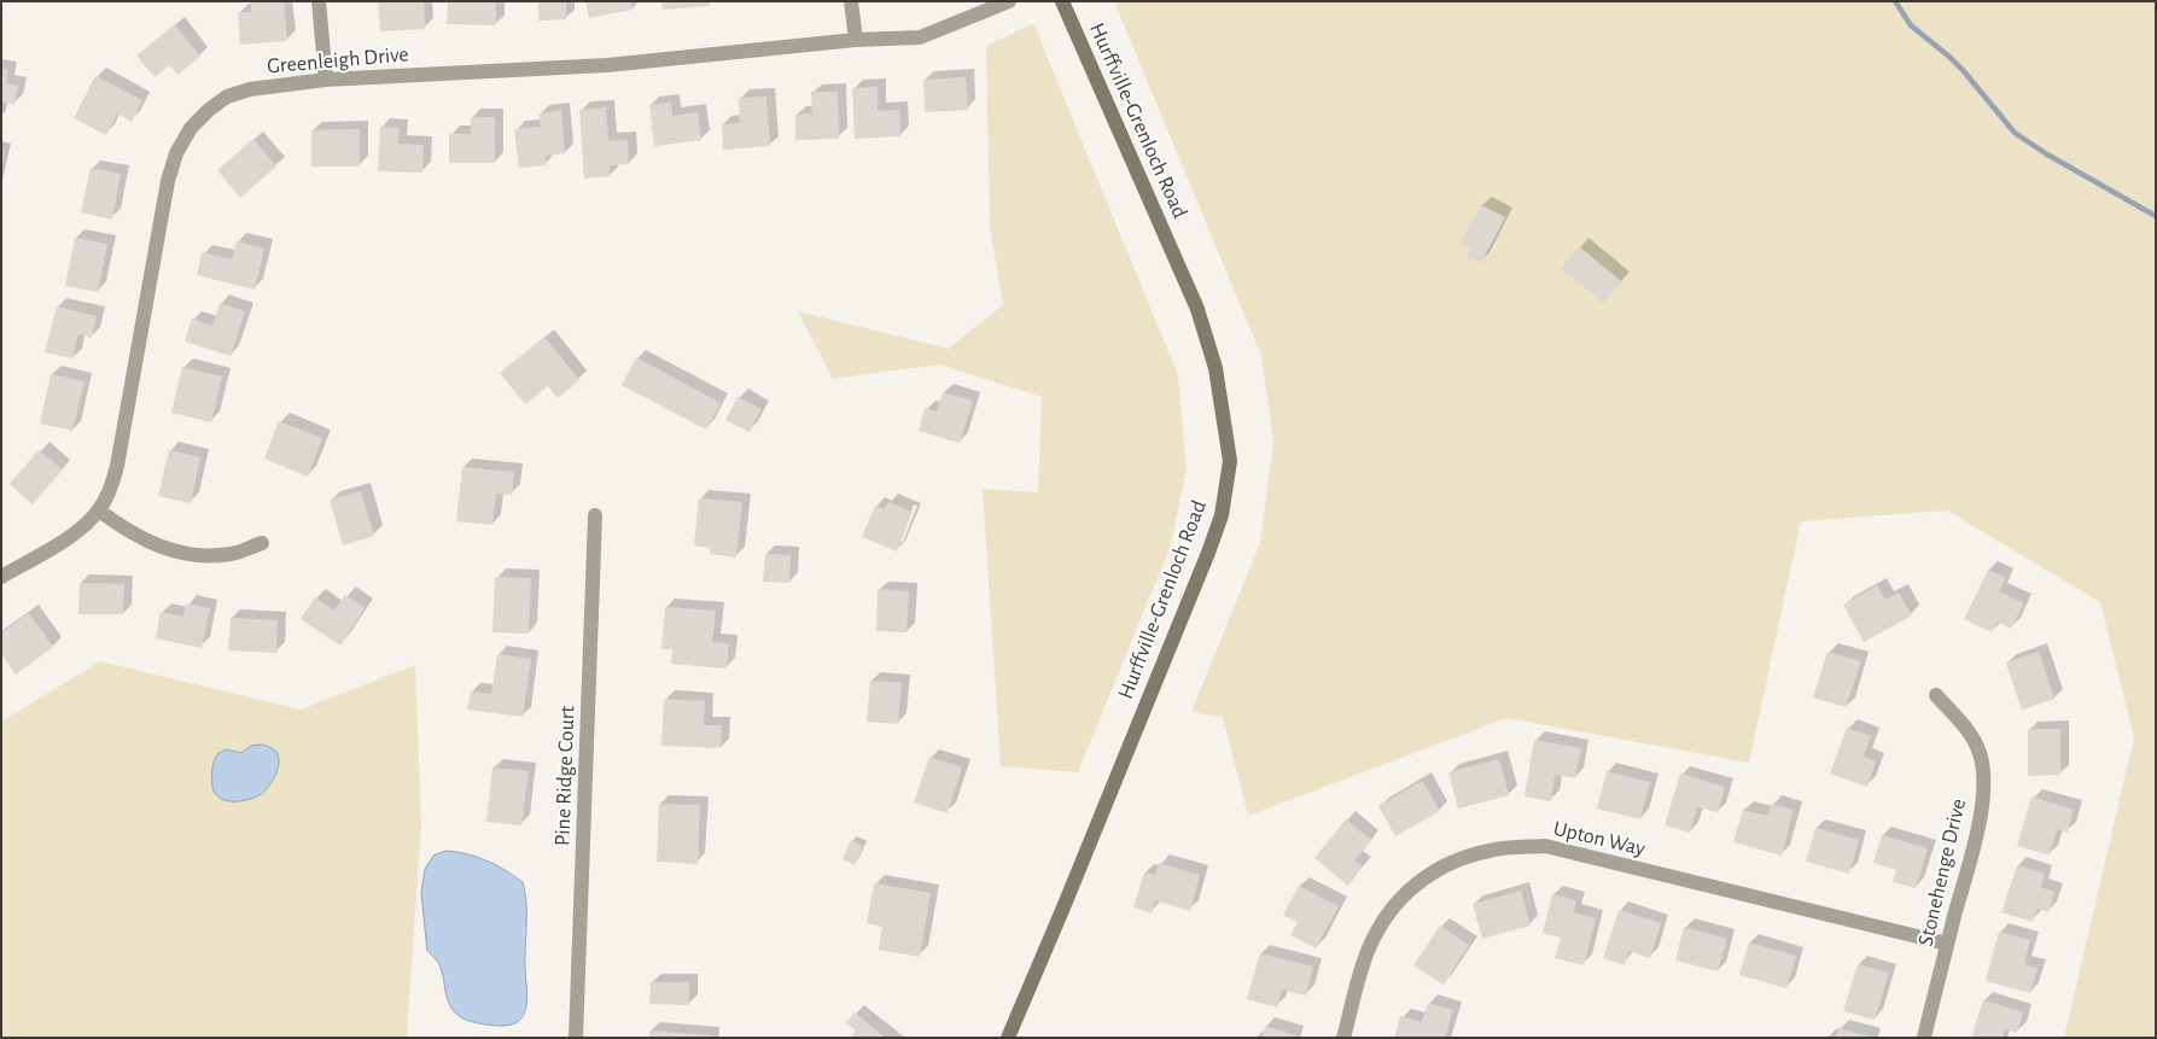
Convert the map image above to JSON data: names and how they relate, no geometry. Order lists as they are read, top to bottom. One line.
{"streets":{"main road":["Hurffville-Grenloch Road"],"street":["Greenleigh Drive","Pine Ridge Court","Upton Way","Stonehenge Drive"]},"crossings":[["Upton Way","Stonehenge Drive"]]}
